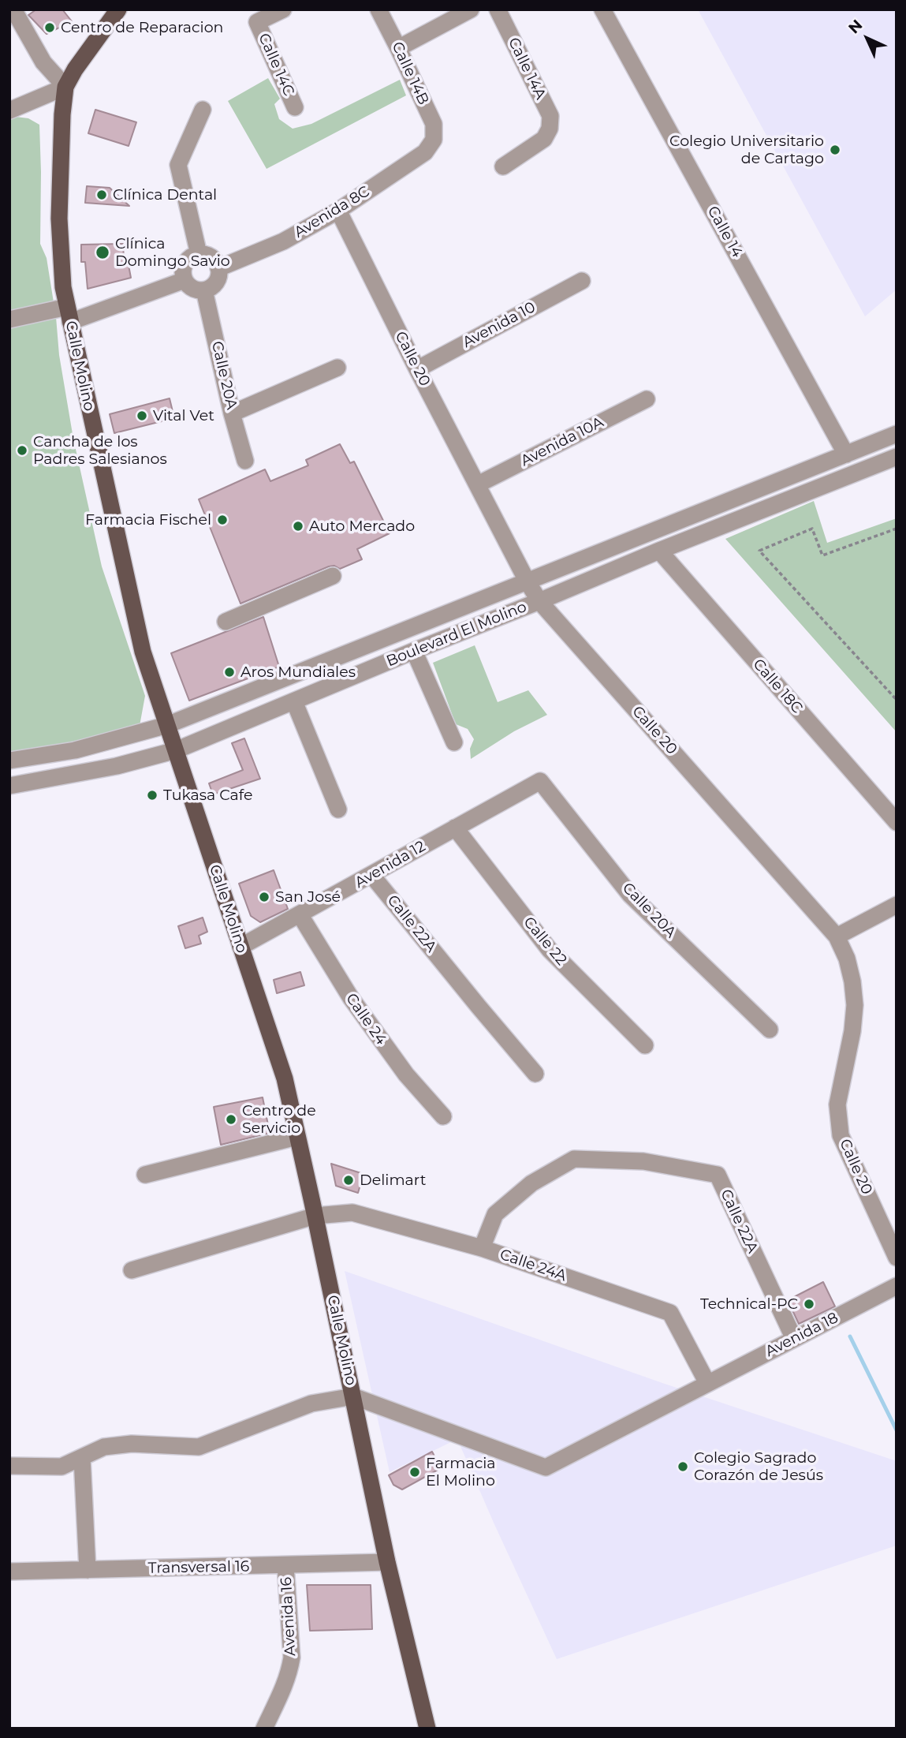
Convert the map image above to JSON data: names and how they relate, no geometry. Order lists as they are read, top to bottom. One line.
{"streets":{"main road":["Calle Molino"],"street":["Calle 14C","Calle 14A","Calle 14B","Avenida 8C","Calle 14","Avenida 10","Calle 20","Calle 20A","Avenida 10A","Boulevard El Molino","Calle 18C","Avenida 12","Calle 22A","Calle 22","Calle 24","Calle 24A","Avenida 18","Transversal 16","Avenida 16"]},"crossings":[["Calle 14B","Avenida 8C"],["Avenida 8C","Calle 20"],["Avenida 8C","Calle 20A"],["Calle 14","Boulevard El Molino"],["Avenida 10","Calle 20"],["Calle 20","Avenida 10A"],["Calle 20","Boulevard El Molino"],["Calle Molino","Boulevard El Molino"],["Calle Molino","Avenida 12"],["Calle Molino","Calle 24A"],["Calle Molino","Avenida 18"],["Calle Molino","Transversal 16"],["Calle 20A","Avenida 12"],["Boulevard El Molino","Calle 18C"],["Avenida 12","Calle 22A"],["Avenida 12","Calle 22"],["Avenida 12","Calle 24"],["Calle 22A","Calle 24A"],["Calle 22A","Avenida 18"],["Calle 24A","Avenida 18"],["Transversal 16","Avenida 16"]],"places":["Centro de Reparacion","Colegio Universitario de Cartago","Clínica Dental","Clínica Domingo Savio","Vital Vet","Cancha de los Padres Salesianos","Farmacia Fischel","Auto Mercado","Aros Mundiales","Tukasa Cafe","San José","Centro de Servicio","Delimart","Technical-PC","Colegio Sagrado Corazón de Jesús","Farmacia El Molino"],"north":"top left"}
